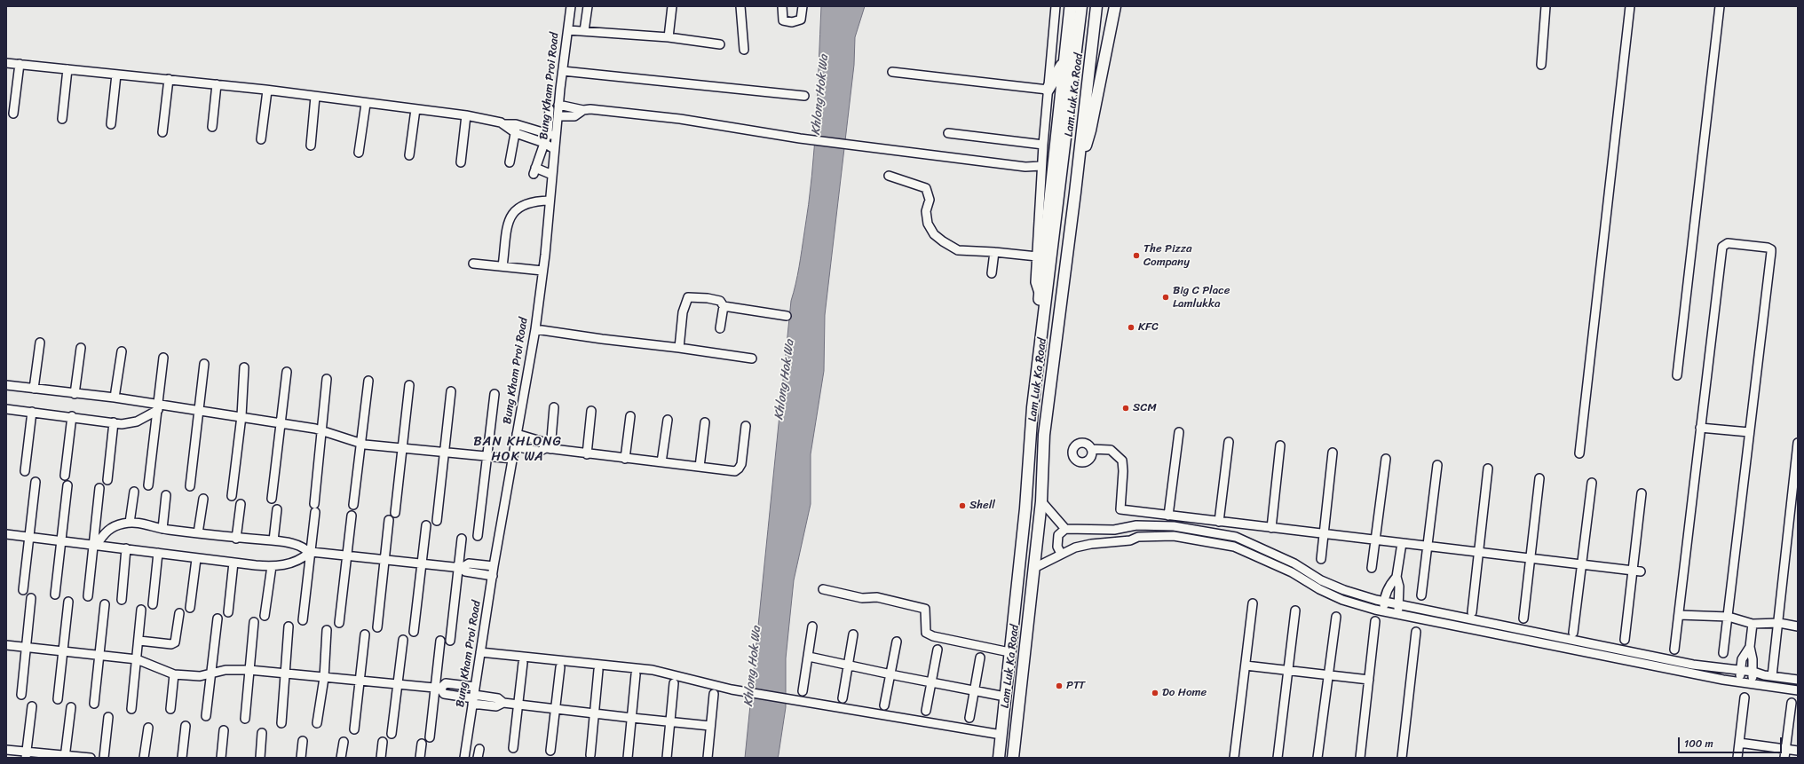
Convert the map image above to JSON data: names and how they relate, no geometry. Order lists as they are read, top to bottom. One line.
{"streets":{"main road":["Lam Luk Ka Road"],"street":["Bung Kham Proi Road"]},"districts":["BAN KHLONG HOK WA"],"water":["Khlong Hok Wa"],"places":["The Pizza Company","Big C Place Lamlukka","KFC","SCM","Shell","PTT","Do Home"],"scale_bar":"100 m"}
